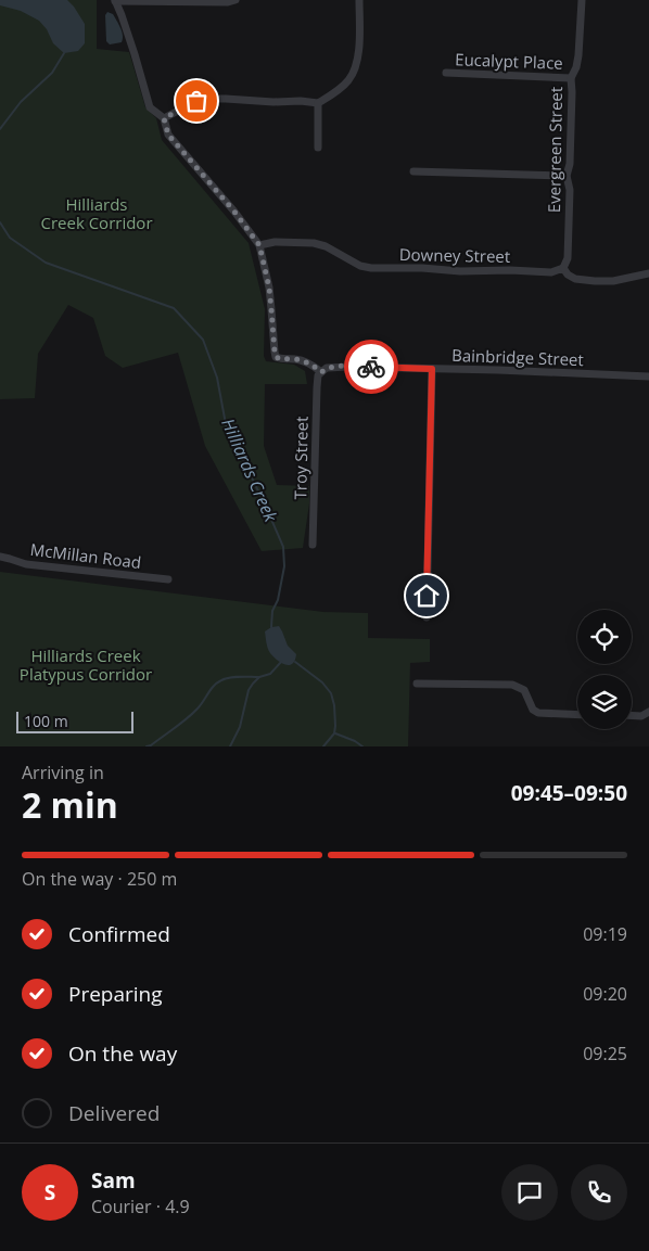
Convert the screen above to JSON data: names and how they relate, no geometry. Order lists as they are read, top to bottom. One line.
{"streets":{"street":["Eucalypt Place","Evergreen Street","Downey Street","Bainbridge Street","Troy Street","McMillan Road"]},"crossings":[["Eucalypt Place","Evergreen Street"],["Evergreen Street","Downey Street"],["Bainbridge Street","Troy Street"]],"water":["Hilliards Creek"],"parks":["Hilliards Creek Corridor","Hilliards Creek Platypus Corridor"],"scale_bar":"100 m","page":{"scale":"100 m","heading":["2 min","Arriving in","09:45–09:50"],"panel":["Sam","Courier · 4.9"],"bar":"On the way · 250 m","list":[["Confirmed","09:19"],["Preparing","09:20"],["On the way","09:25"],"Delivered"],"round":"S"}}
